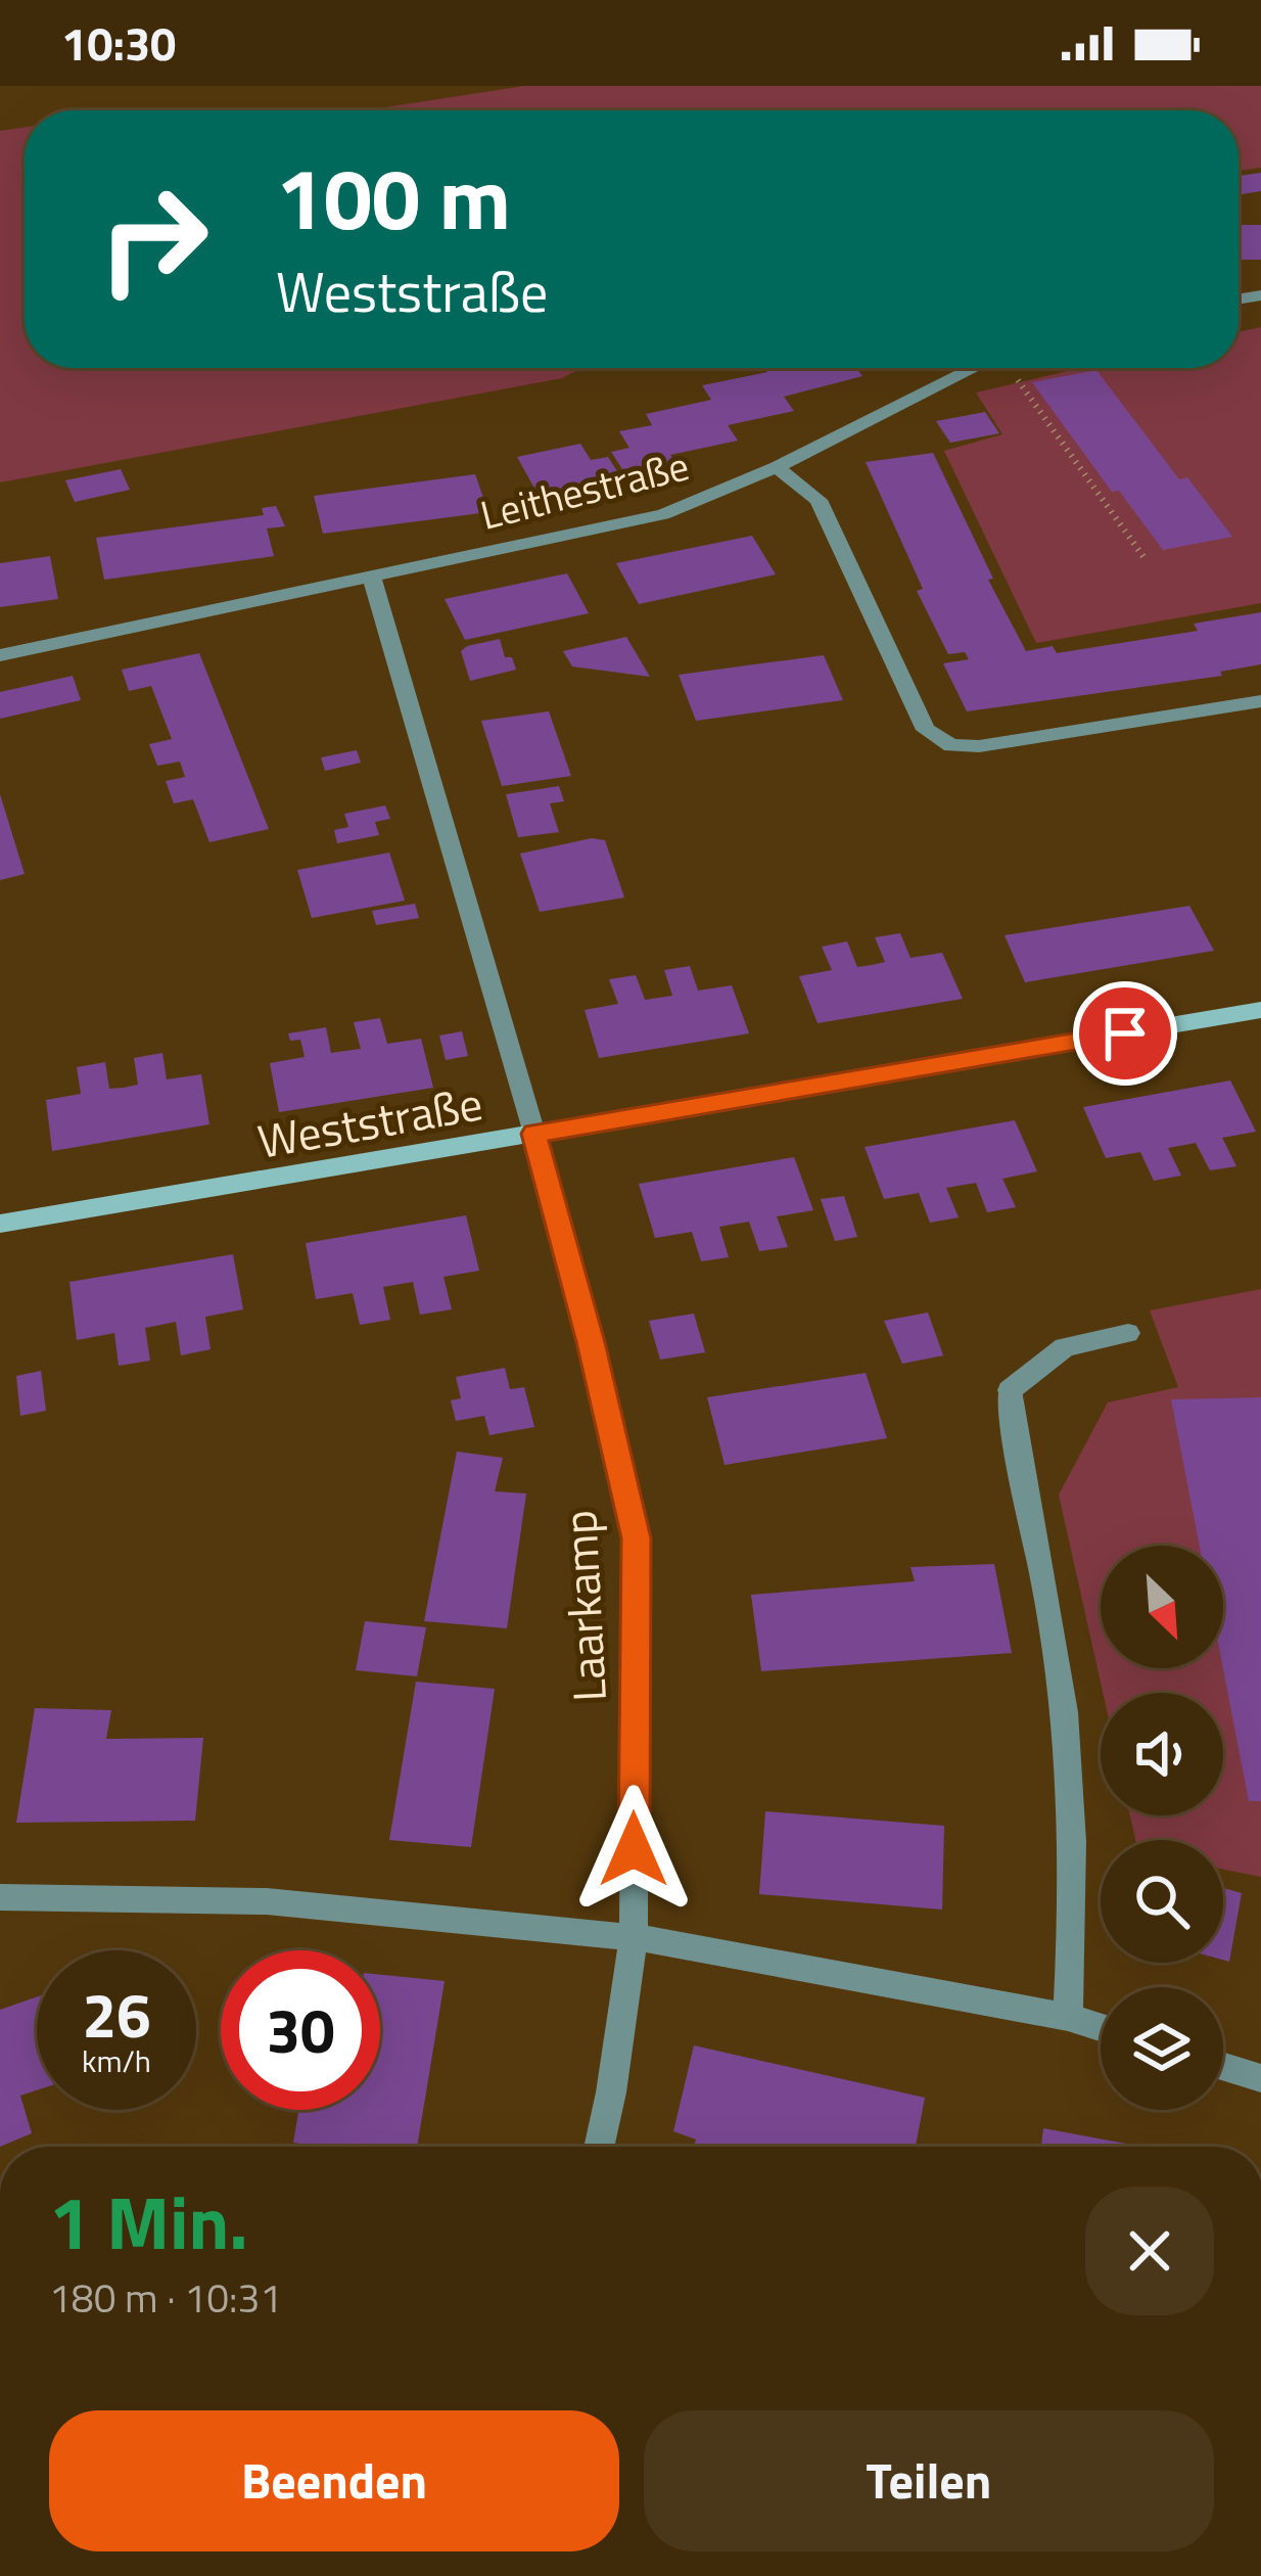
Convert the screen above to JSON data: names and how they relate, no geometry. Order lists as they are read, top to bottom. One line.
{"streets":{"street":["Leithestraße","Weststraße","Laarkamp"]},"crossings":[["Weststraße","Laarkamp"]],"north":"bottom right","page":{"status":"10:30","turn":["100 m","Weststraße"],"speed":"26 km/h","limit":"30","heading":["1 Min.","180 m · 10:31"],"buttons":["Beenden","Teilen"]}}
